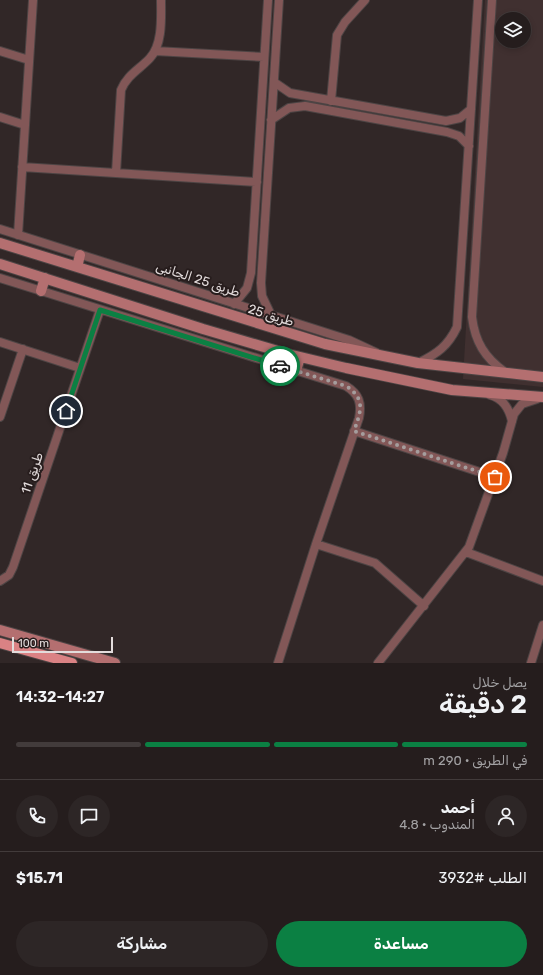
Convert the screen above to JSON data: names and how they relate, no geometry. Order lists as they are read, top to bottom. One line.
{"streets":{"street":["طريق 25 الجانبى","طريق 25","طريق 11"]},"crossings":[["طريق 25 الجانبى","طريق 25"]],"scale_bar":"100 m","page":{"scale":"100 m","heading":["2 دقيقة","يصل خلال","14:27–14:32"],"panel":["أحمد","المندوب · 4.8","الطلب #3932","$15.71"],"bar":"في الطريق · 290 m","buttons":["مساعدة","مشاركة"]}}
